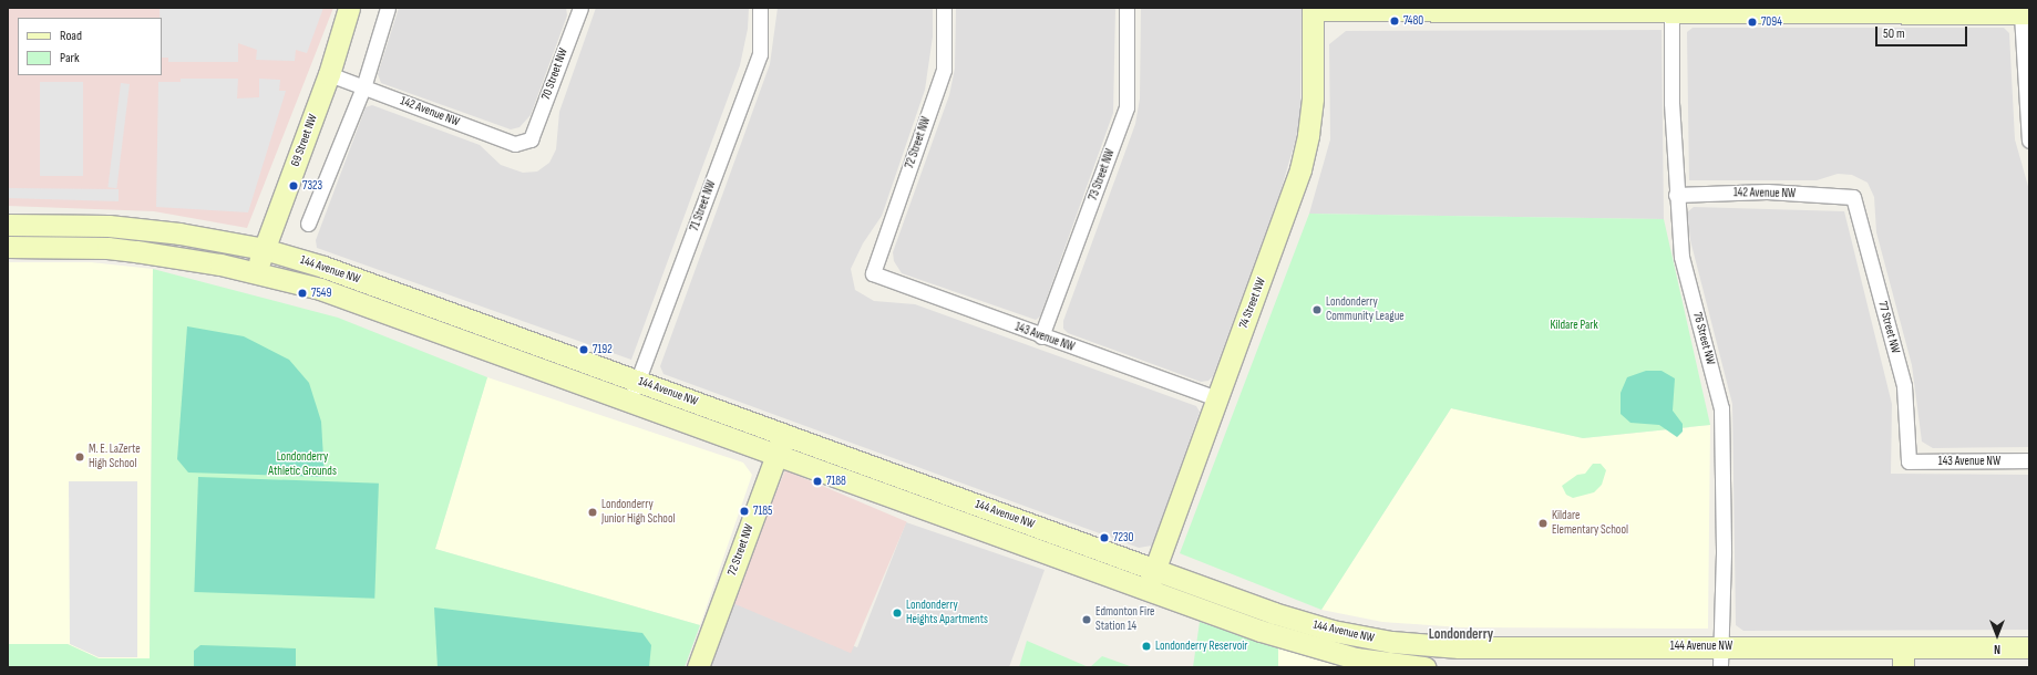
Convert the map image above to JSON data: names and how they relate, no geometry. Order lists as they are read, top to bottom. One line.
{"streets":{"street":["70 Street NW","142 Avenue NW","69 Street NW","72 Street NW","73 Street NW","71 Street NW","144 Avenue NW","74 Street NW","77 Street NW","143 Avenue NW","76 Street NW"]},"crossings":[["70 Street NW","142 Avenue NW"],["142 Avenue NW","69 Street NW"],["142 Avenue NW","77 Street NW"],["142 Avenue NW","76 Street NW"],["69 Street NW","144 Avenue NW"],["72 Street NW","144 Avenue NW"],["72 Street NW","143 Avenue NW"],["73 Street NW","143 Avenue NW"],["71 Street NW","144 Avenue NW"],["144 Avenue NW","74 Street NW"],["144 Avenue NW","76 Street NW"],["74 Street NW","143 Avenue NW"],["77 Street NW","143 Avenue NW"]],"districts":["Londonderry"],"parks":["Kildare Park","Londonderry Athletic Grounds"],"places":["7480","7094","7323","7549","Londonderry Community League","7192","M. E. LaZerte High School","7188","7185","Londonderry Junior High School","Kildare Elementary School","7230","Londonderry Heights Apartments","Edmonton Fire Station 14","Londonderry Reservoir"],"legend":["Road","Park"],"scale_bar":"50 m","north":"bottom"}
